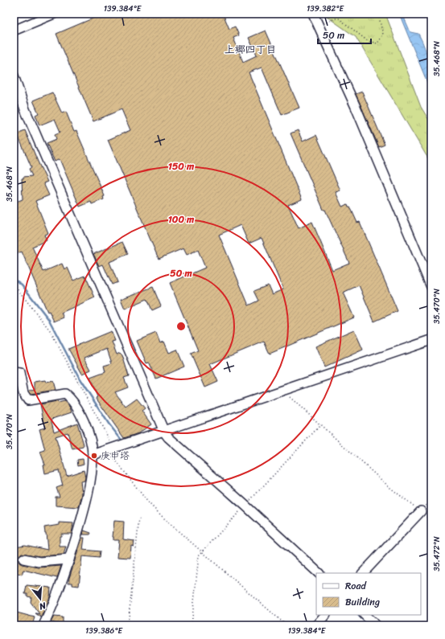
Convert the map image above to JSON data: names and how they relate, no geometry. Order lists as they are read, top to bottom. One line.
{"districts":["上郷四丁目"],"places":["庚申塔"],"legend":["Road","Building"],"scale_bar":"50 m","north":"bottom","coordinates":["139.384°E","139.382°E","35.468°N","35.470°N","35.472°N","139.386°E"],"rings":["150 m","100 m","50 m"]}
